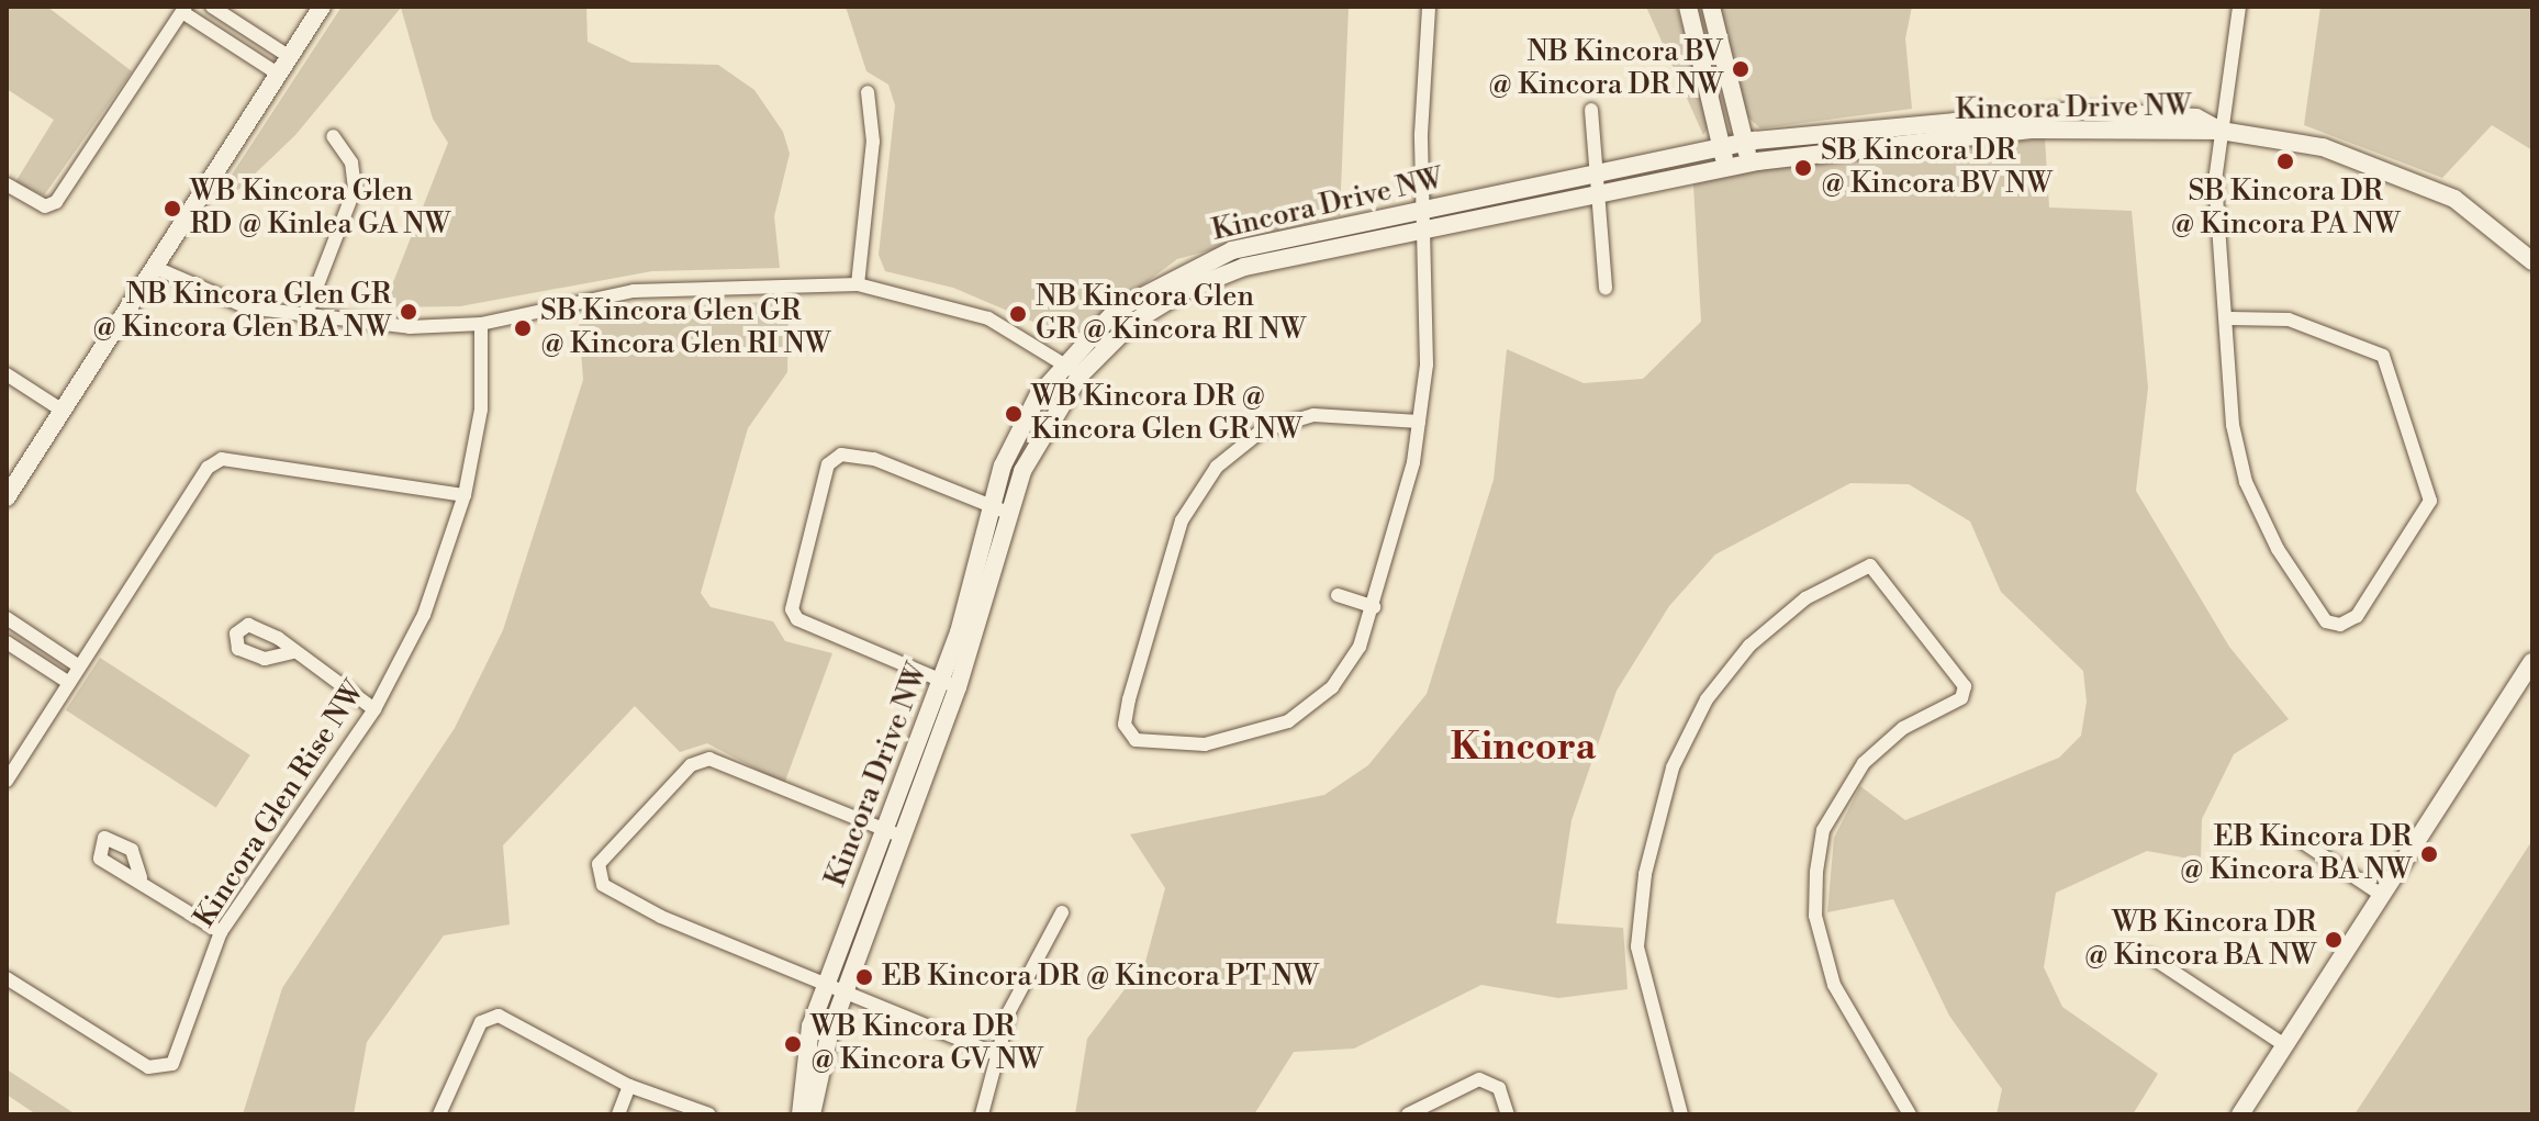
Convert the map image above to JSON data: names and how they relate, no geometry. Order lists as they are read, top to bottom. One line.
{"streets":{"street":["Kincora Drive NW","Kincora Glen Rise NW"]},"districts":["Kincora"],"places":["NB Kincora BV @ Kincora DR NW","SB Kincora DR @ Kincora PA NW","SB Kincora DR @ Kincora BV NW","WB Kincora Glen RD @ Kinlea GA NW","NB Kincora Glen GR @ Kincora Glen BA NW","NB Kincora Glen GR @ Kincora RI NW","SB Kincora Glen GR @ Kincora Glen RI NW","WB Kincora DR @ Kincora Glen GR NW","EB Kincora DR @ Kincora BA NW","WB Kincora DR @ Kincora BA NW","EB Kincora DR @ Kincora PT NW","WB Kincora DR @ Kincora GV NW"]}
